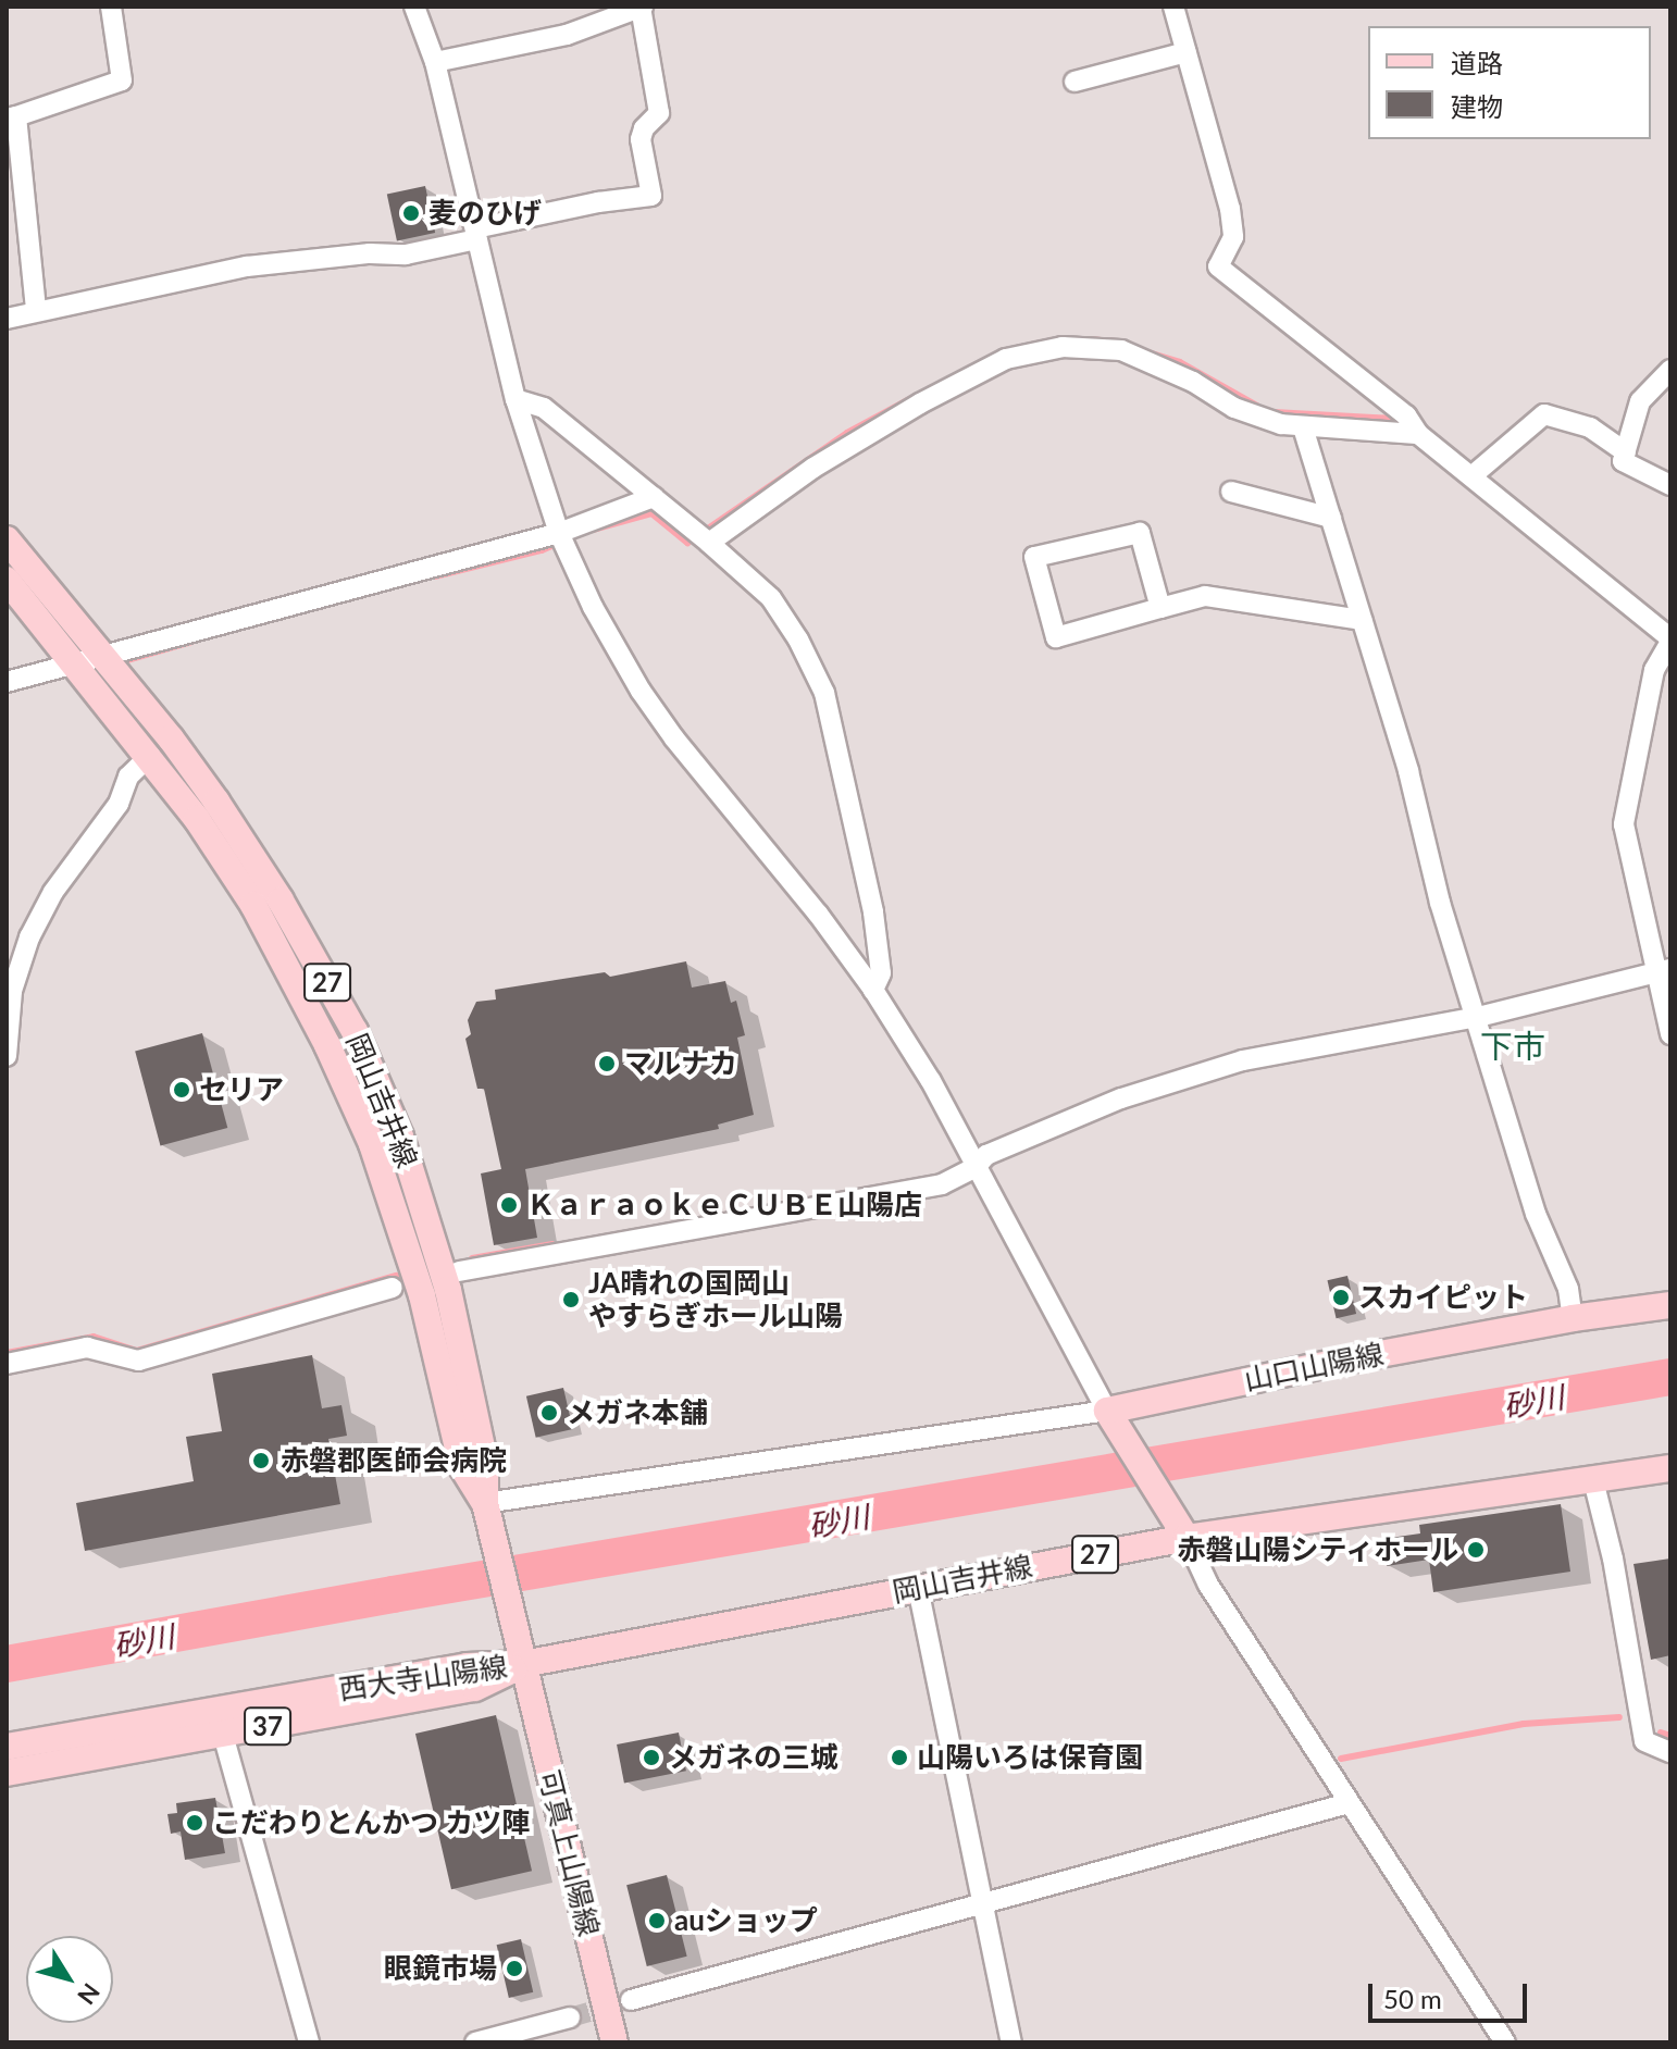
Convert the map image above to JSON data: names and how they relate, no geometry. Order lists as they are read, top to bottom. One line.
{"streets":{"main road":["27","岡山吉井線","山口山陽線","西大寺山陽線","37","可真上山陽線"]},"crossings":[["岡山吉井線","西大寺山陽線"],["岡山吉井線","可真上山陽線"],["西大寺山陽線","可真上山陽線"]],"districts":["下市"],"water":["砂川"],"places":["麦のひげ","マルナカ","セリア","ＫａｒａｏｋｅＣＵＢＥ山陽店","スカイピット","JA晴れの国岡山 やすらぎホール山陽","メガネ本舗","赤磐郡医師会病院","赤磐山陽シティホール","メガネの三城","山陽いろは保育園","こだわりとんかつ カツ陣","auショップ","眼鏡市場"],"legend":["道路","建物"],"scale_bar":"50 m","north":"bottom right"}
